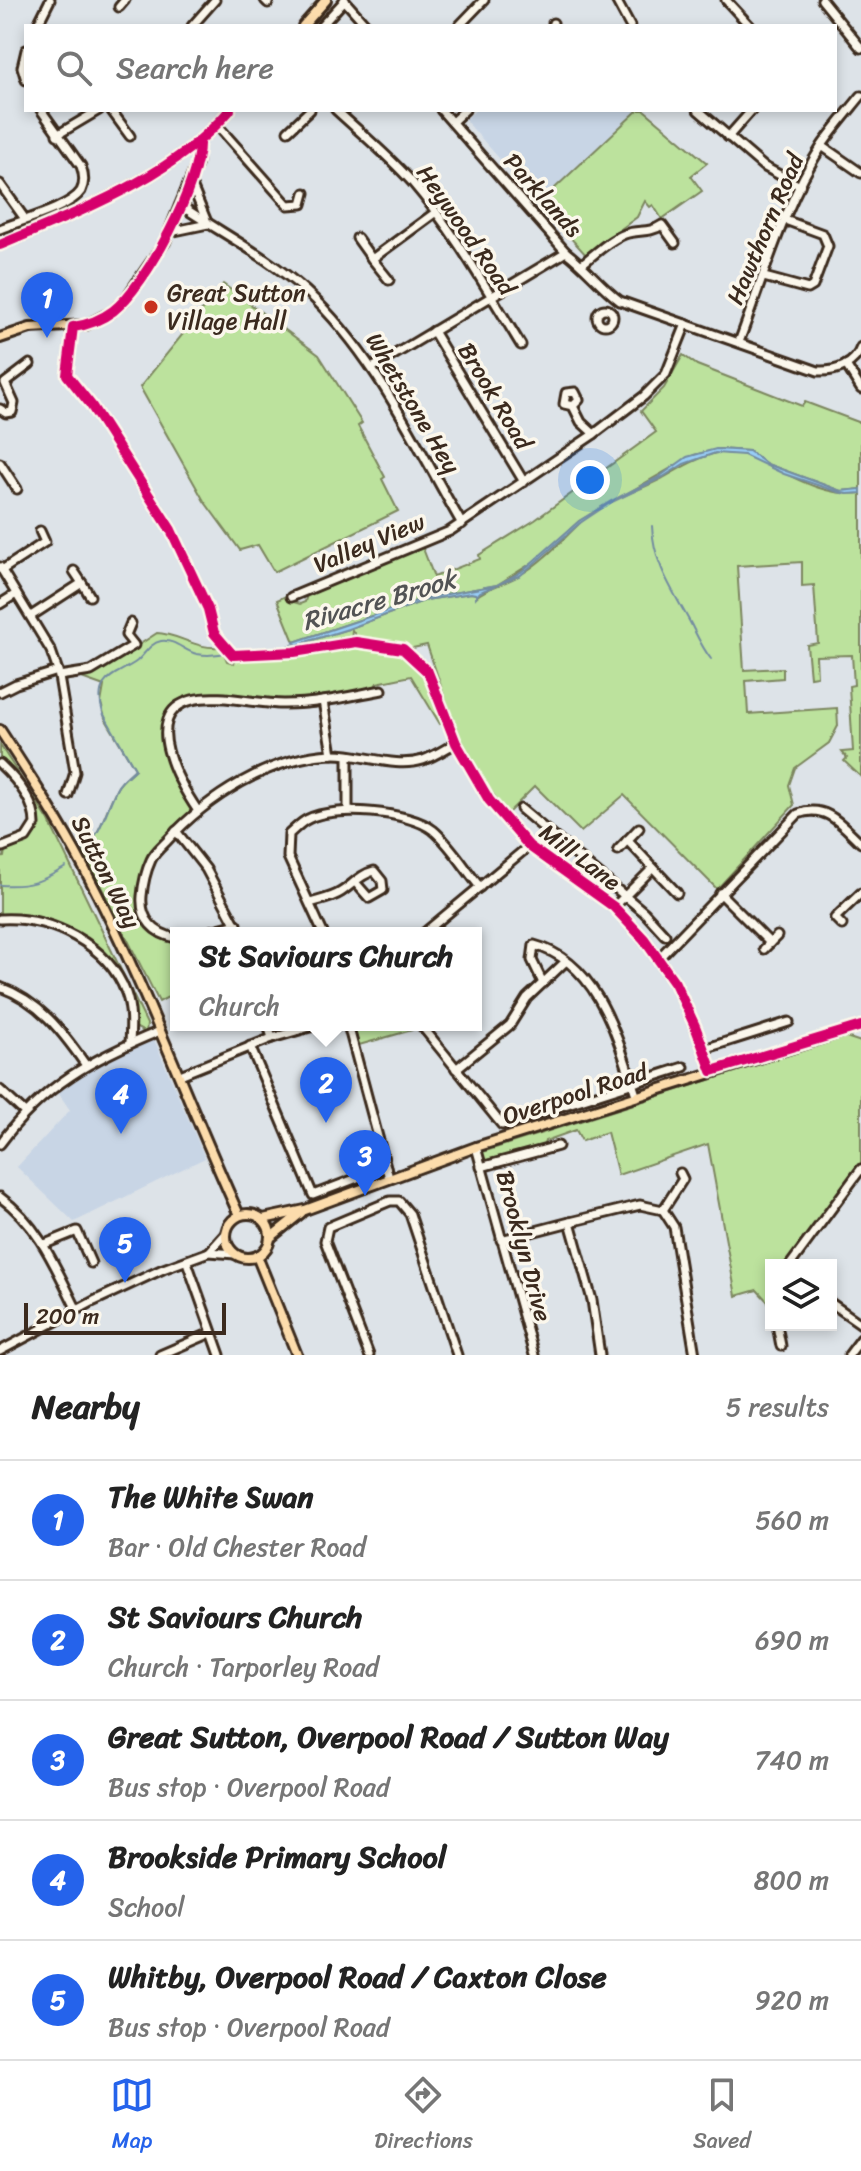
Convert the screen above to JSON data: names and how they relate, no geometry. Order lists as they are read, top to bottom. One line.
{"streets":{"main road":["Sutton Way","Overpool Road"],"street":["Parklands","Hawthorn Road","Heywood Road","Brook Road","Whetstone Hey","Valley View","Mill Lane","Brooklyn Drive"]},"crossings":[["Parklands","Hawthorn Road"],["Parklands","Valley View"],["Brook Road","Valley View"],["Whetstone Hey","Valley View"],["Mill Lane","Overpool Road"],["Sutton Way","Overpool Road"],["Overpool Road","Brooklyn Drive"]],"water":["Rivacre Brook"],"places":["Great Sutton Village Hall"],"scale_bar":"200 m","page":{"search":"Search here","pins":["1","2","4","3","5"],"popup":["St Saviours Church","Church"],"scale":"200 m","heading":["Nearby","5 results"],"list":[{"mark":"1","name":"The White Swan","note":"Bar · Old Chester Road","value":"560 m"},{"mark":"2","name":"St Saviours Church","note":"Church · Tarporley Road","value":"690 m"},{"mark":"3","name":"Great Sutton, Overpool Road / Sutton Way","note":"Bus stop · Overpool Road","value":"740 m"},{"mark":"4","name":"Brookside Primary School","note":"School","value":"800 m"},{"mark":"5","name":"Whitby, Overpool Road / Caxton Close","note":"Bus stop · Overpool Road","value":"920 m"}],"nav":["Map","Directions","Saved"]}}
